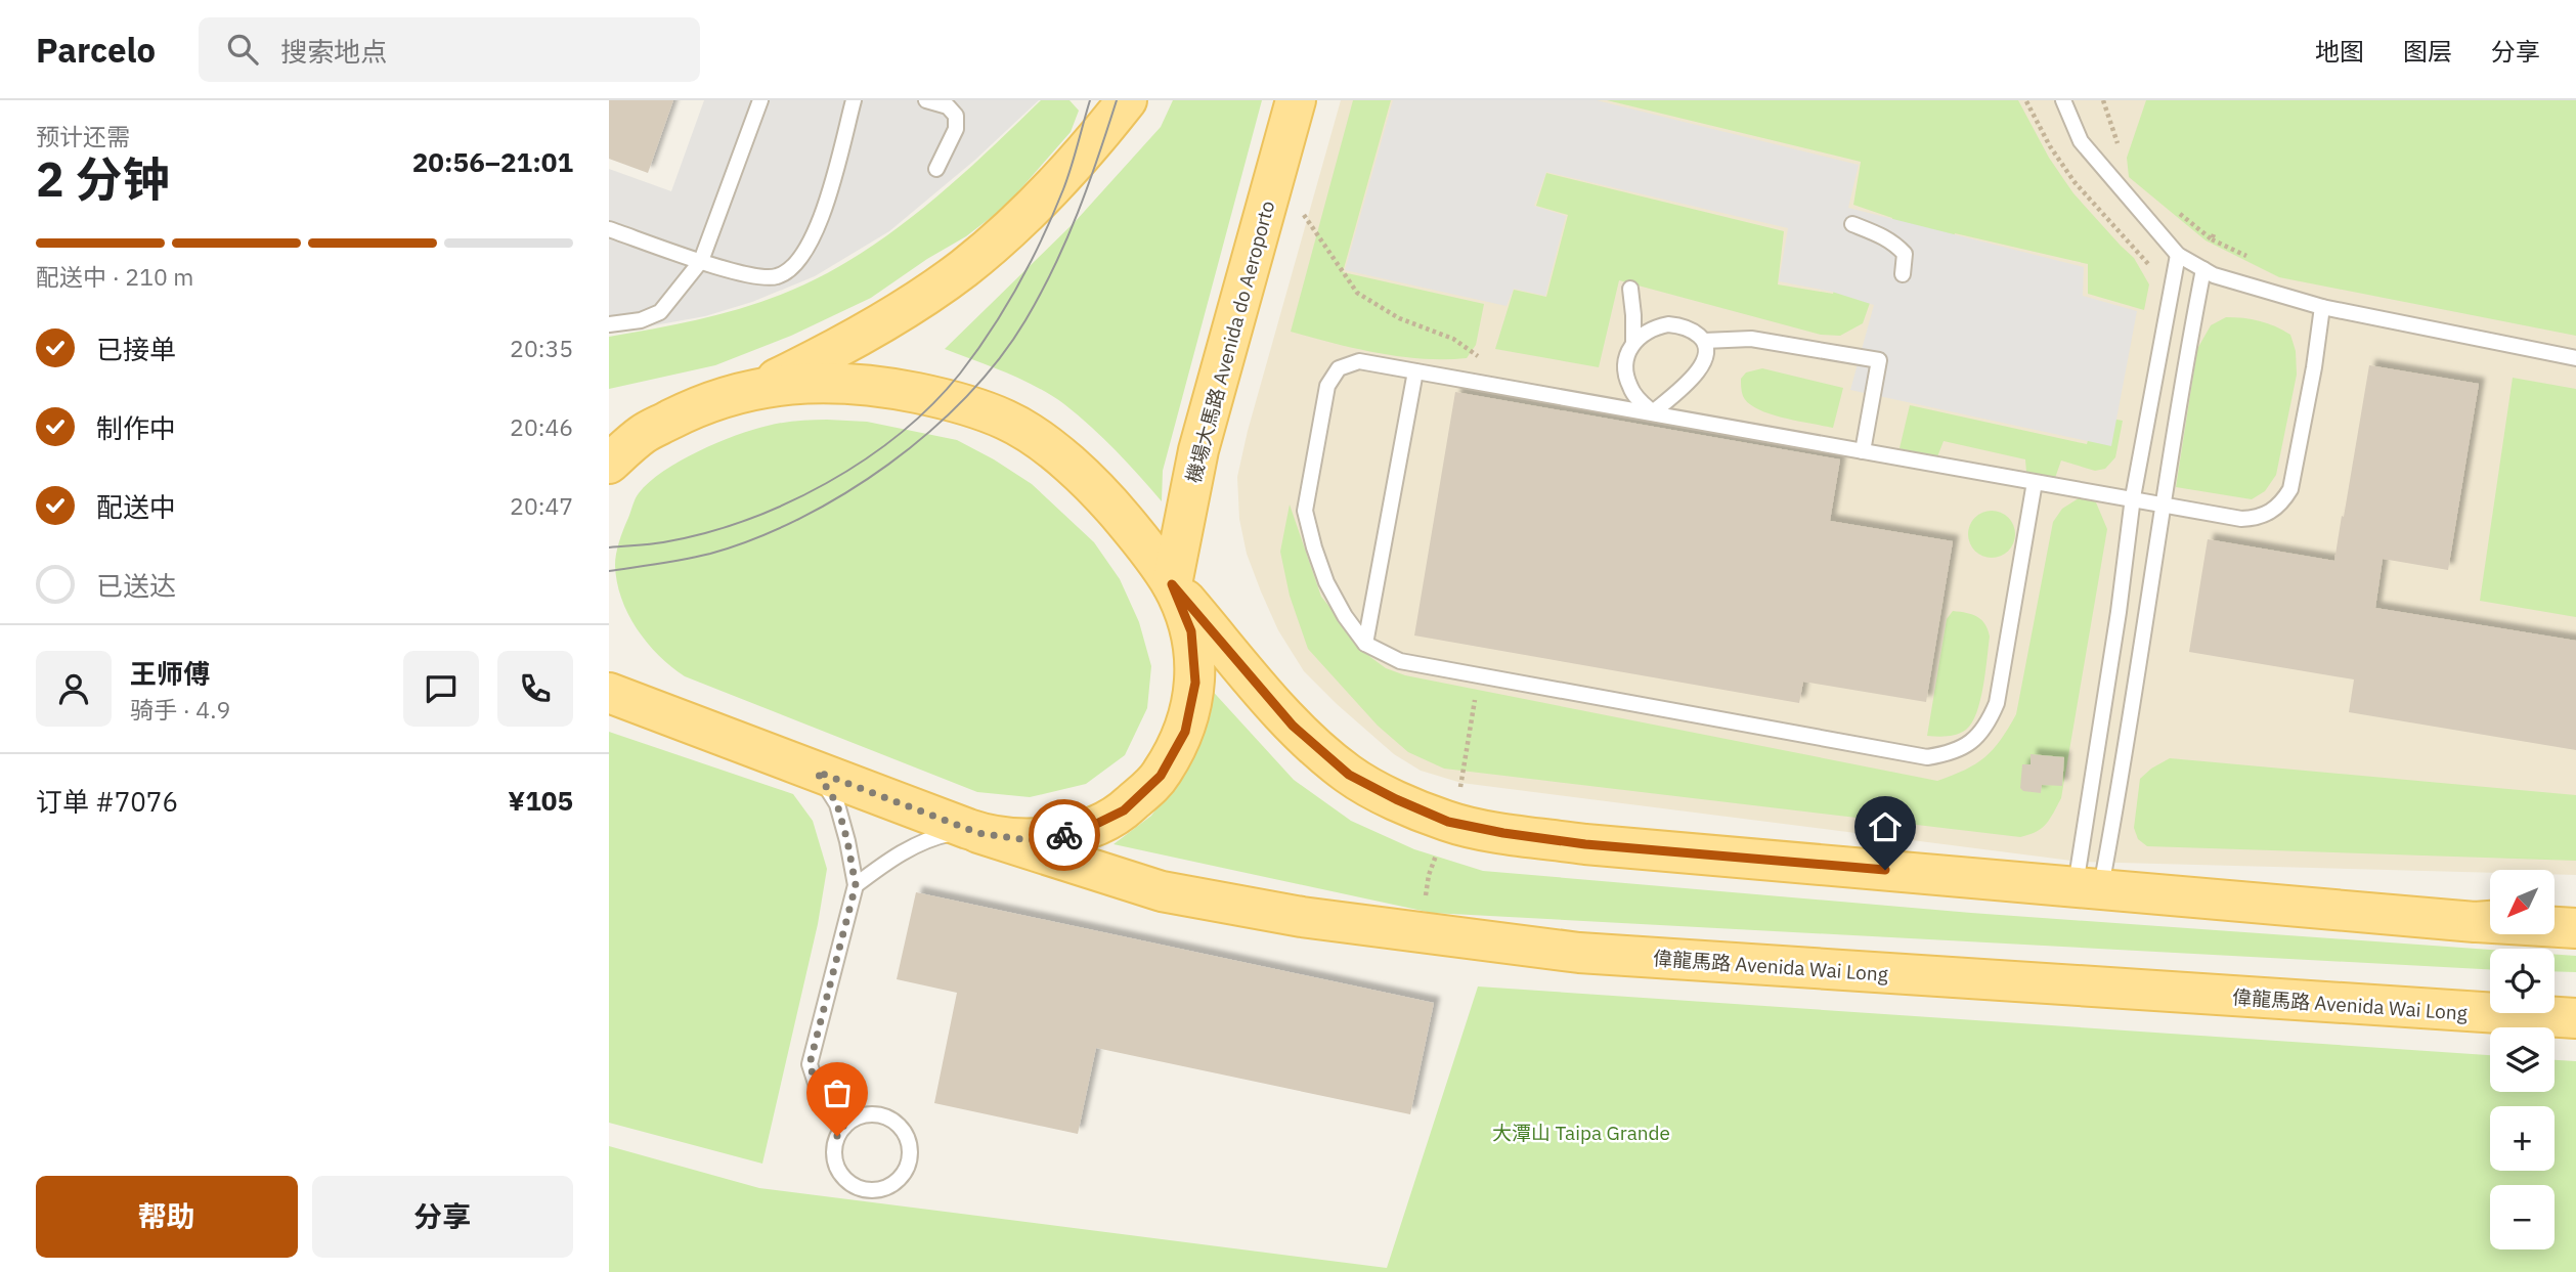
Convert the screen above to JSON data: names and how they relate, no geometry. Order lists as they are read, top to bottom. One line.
{"streets":{"main road":["機場大馬路 Avenida do Aeroporto","偉龍馬路 Avenida Wai Long"]},"parks":["大潭山 Taipa Grande"],"north":"bottom left","page":{"header":"Parcelo","search":"搜索地点","nav":["地图","图层","分享"],"heading":["2 分钟","预计还需","20:56–21:01"],"panel":["王师傅","骑手 · 4.9","订单 #7076","¥105"],"bar":"配送中 · 210 m","list":[["已接单","20:35"],["制作中","20:46"],["配送中","20:47"],"已送达"],"map_buttons":["+","−"],"buttons":["帮助","分享"]}}
